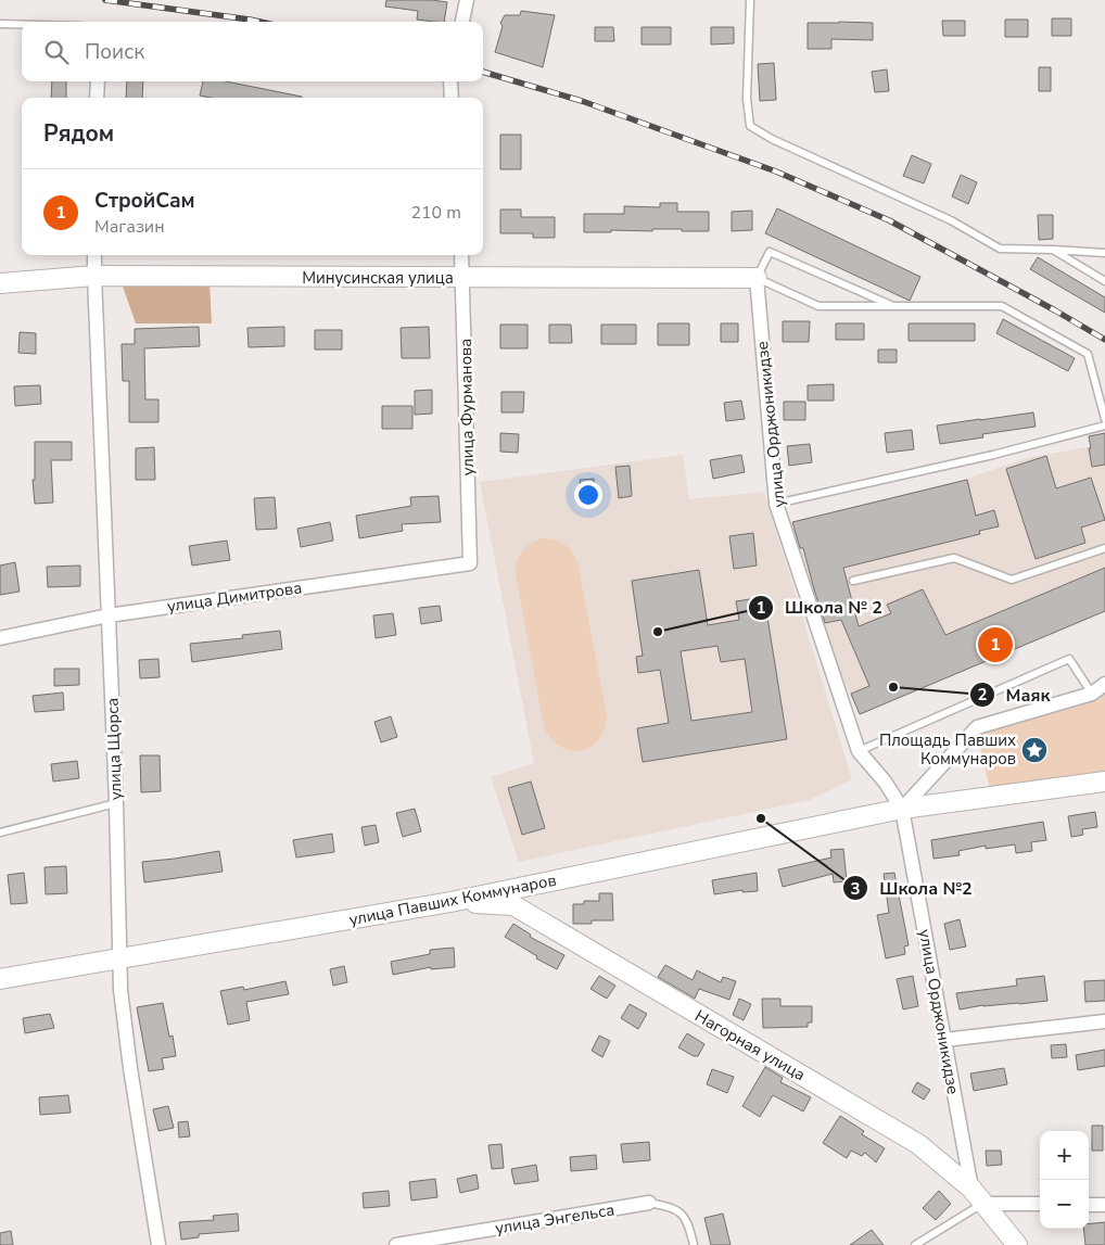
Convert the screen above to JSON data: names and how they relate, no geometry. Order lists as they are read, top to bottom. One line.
{"streets":{"street":["Минусинская улица","улица Фурманова","улица Орджоникидзе","улица Димитрова","улица Щорса","улица Павших Коммунаров","Нагорная улица","улица Энгельса"]},"crossings":[["Минусинская улица","улица Фурманова"],["Минусинская улица","улица Орджоникидзе"],["Минусинская улица","улица Щорса"],["улица Фурманова","улица Димитрова"],["улица Орджоникидзе","улица Павших Коммунаров"],["улица Орджоникидзе","Нагорная улица"],["улица Димитрова","улица Щорса"],["улица Щорса","улица Павших Коммунаров"],["улица Павших Коммунаров","Нагорная улица"]],"places":{"other":["Школа № 2","Маяк","Школа №2"],"place":["Площадь Павших Коммунаров"]},"page":{"search":"Поиск","heading":"Рядом","list":[{"mark":"1","name":"СтройСам","note":"Магазин","value":"210 m"}],"pins":"1","map_buttons":["+","−"]}}
